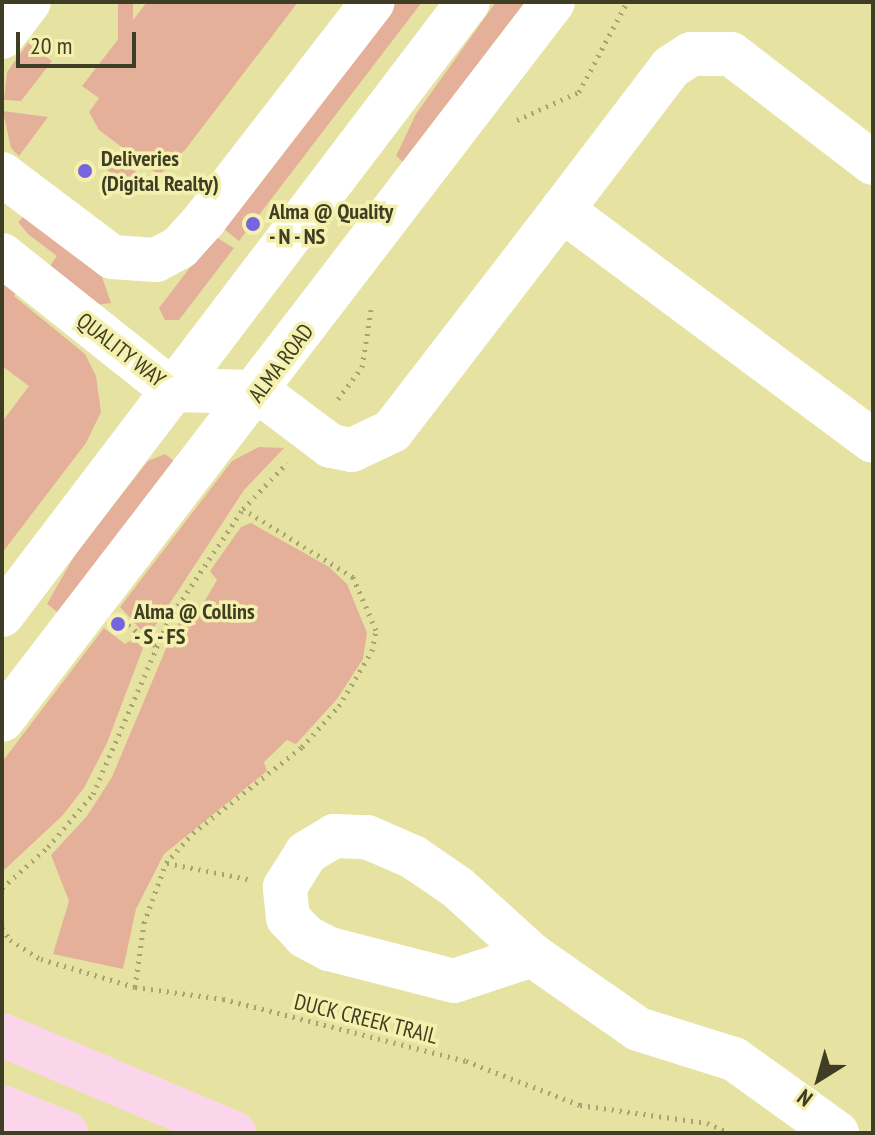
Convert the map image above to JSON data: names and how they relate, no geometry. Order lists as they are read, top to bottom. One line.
{"streets":{"street":["QUALITY WAY","ALMA ROAD"],"path":["DUCK CREEK TRAIL"]},"crossings":[["QUALITY WAY","ALMA ROAD"]],"places":["Deliveries (Digital Realty)","Alma @ Quality - N - NS","Alma @ Collins - S - FS"],"scale_bar":"20 m","north":"bottom left"}
